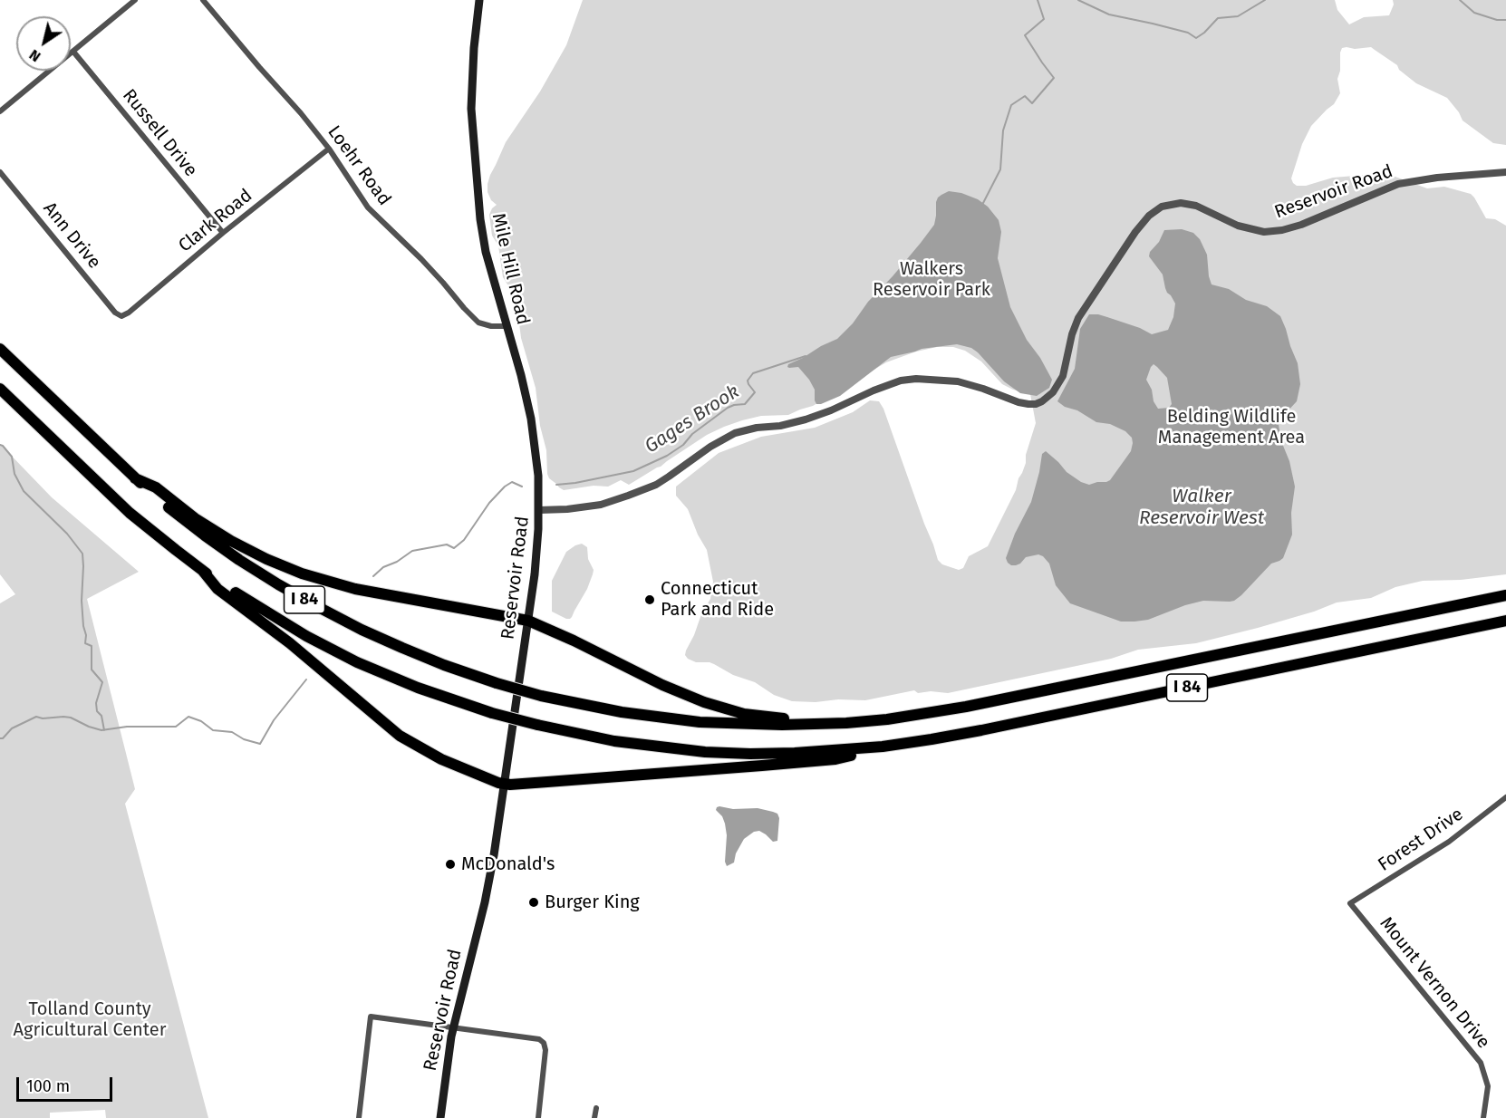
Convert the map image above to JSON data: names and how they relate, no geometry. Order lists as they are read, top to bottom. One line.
{"streets":{"highway":["I 84"],"main road":["Reservoir Road","Mile Hill Road"],"street":["Russell Drive","Loehr Road","Clark Road","Ann Drive","Forest Drive","Mount Vernon Drive"]},"crossings":[["Russell Drive","Clark Road"],["Loehr Road","Clark Road"],["Loehr Road","Mile Hill Road"],["Reservoir Road","Mile Hill Road"],["Clark Road","Ann Drive"],["Forest Drive","Mount Vernon Drive"]],"water":["Gages Brook","Walker Reservoir West"],"parks":["Walkers Reservoir Park","Belding Wildlife Management Area","Tolland County Agricultural Center"],"places":["Connecticut Park and Ride","McDonald's","Burger King"],"scale_bar":"100 m","north":"bottom left"}
